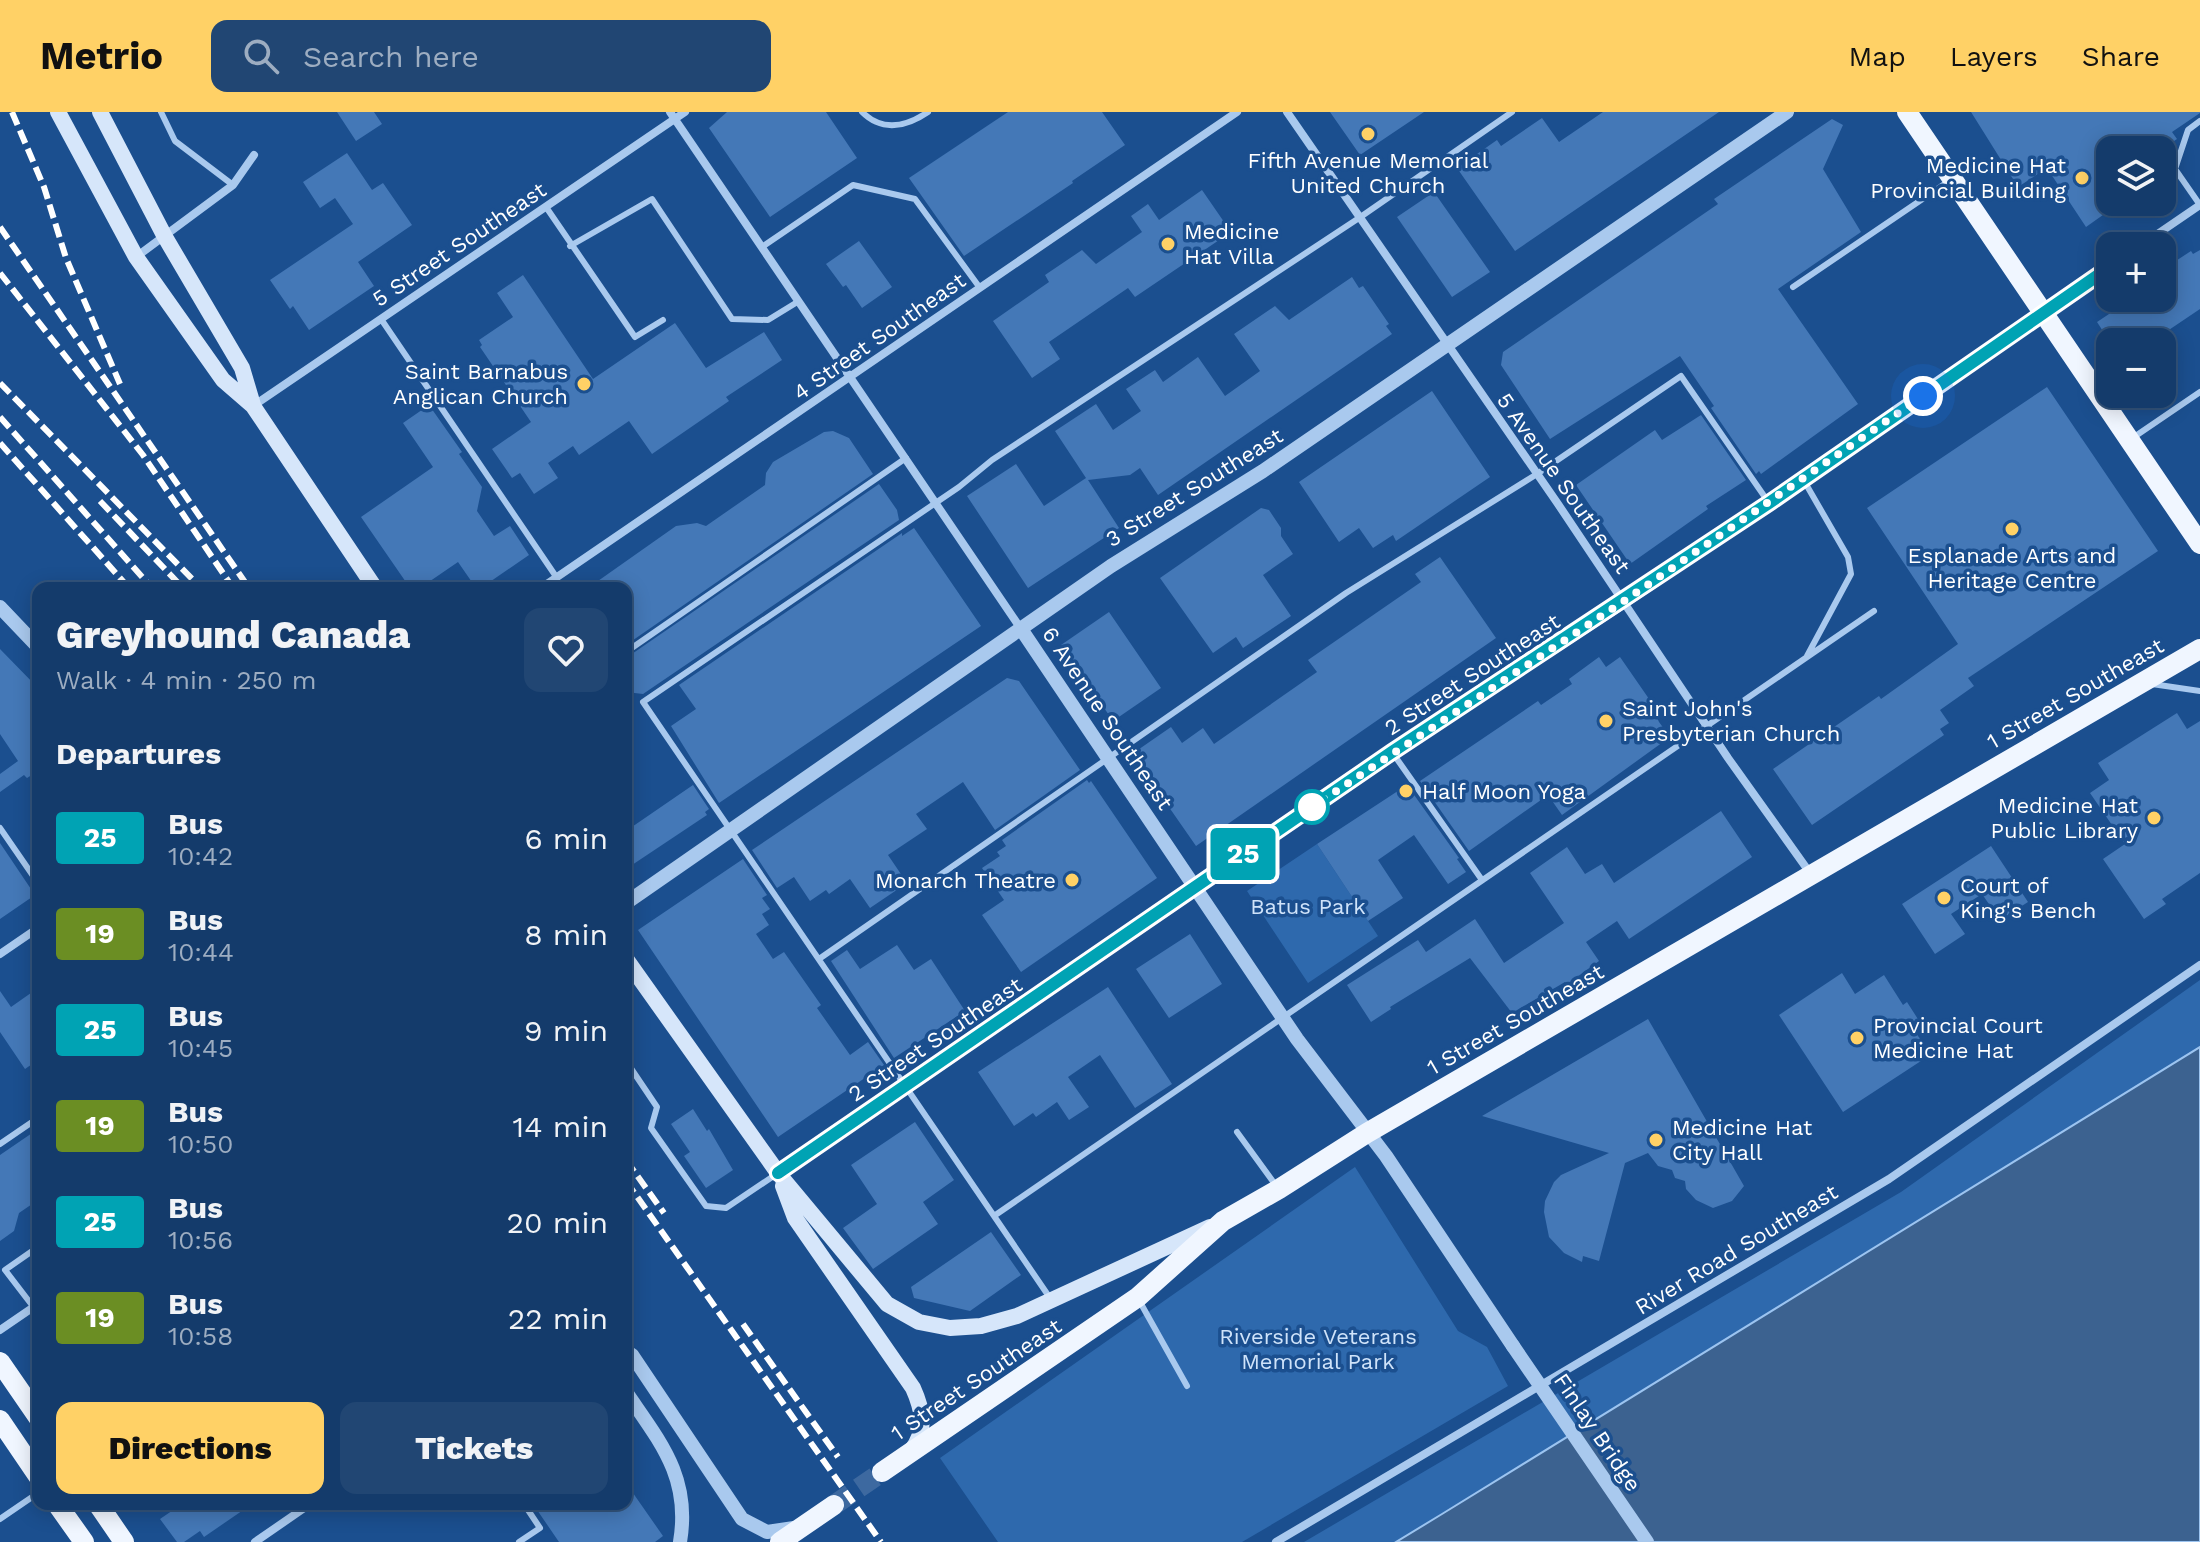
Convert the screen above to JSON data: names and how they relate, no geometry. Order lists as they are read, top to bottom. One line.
{"streets":{"main road":["1 Street Southeast"],"street":["5 Street Southeast","4 Street Southeast","5 Avenue Southeast","3 Street Southeast","2 Street Southeast","6 Avenue Southeast","River Road Southeast","Finlay Bridge"]},"crossings":[["5 Street Southeast","6 Avenue Southeast"],["4 Street Southeast","6 Avenue Southeast"],["5 Avenue Southeast","3 Street Southeast"],["5 Avenue Southeast","2 Street Southeast"],["5 Avenue Southeast","1 Street Southeast"],["3 Street Southeast","6 Avenue Southeast"],["2 Street Southeast","6 Avenue Southeast"],["1 Street Southeast","6 Avenue Southeast"],["6 Avenue Southeast","Finlay Bridge"]],"parks":["Batus Park","Riverside Veterans Memorial Park"],"places":["Fifth Avenue Memorial United Church","Medicine Hat Provincial Building","Medicine Hat Villa","Saint Barnabus Anglican Church","Esplanade Arts and Heritage Centre","Saint John's Presbyterian Church","Half Moon Yoga","Medicine Hat Public Library","Monarch Theatre","Court of King's Bench","Provincial Court Medicine Hat","Medicine Hat City Hall"],"lines":["bus line 25"],"page":{"header":"Metrio","search":"Search here","nav":["Map","Layers","Share"],"on_map":"25","map_buttons":["+","−"],"heading":[["Greyhound Canada","Walk · 4 min · 250 m"],"Departures"],"list":[{"mark":"25","name":"Bus","note":"10:42","value":"6 min"},{"mark":"19","name":"Bus","note":"10:44","value":"8 min"},{"mark":"25","name":"Bus","note":"10:45","value":"9 min"},{"mark":"19","name":"Bus","note":"10:50","value":"14 min"},{"mark":"25","name":"Bus","note":"10:56","value":"20 min"},{"mark":"19","name":"Bus","note":"10:58","value":"22 min"}],"buttons":["Directions","Tickets"]}}
